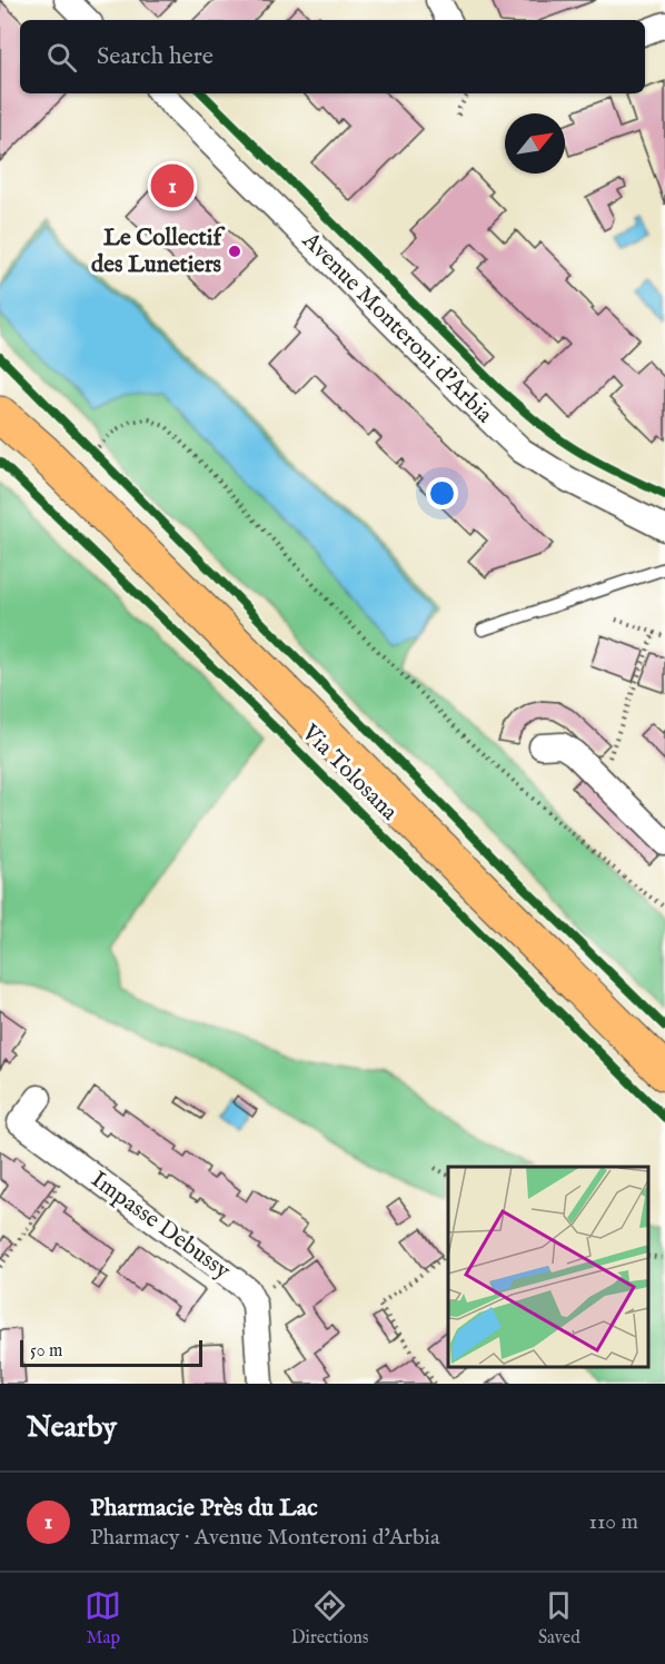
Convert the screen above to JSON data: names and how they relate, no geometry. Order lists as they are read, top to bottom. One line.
{"streets":{"street":["Avenue Monteroni d'Arbia","Impasse Debussy"],"cycle path":["Via Tolosana"]},"places":["Le Collectif des Lunetiers"],"scale_bar":"50 m","north":"top right","page":{"search":"Search here","pins":"1","scale":"50 m","heading":"Nearby","list":[{"mark":"1","name":"Pharmacie Près du Lac","note":"Pharmacy · Avenue Monteroni d'Arbia","value":"110 m"}],"nav":["Map","Directions","Saved"]}}
